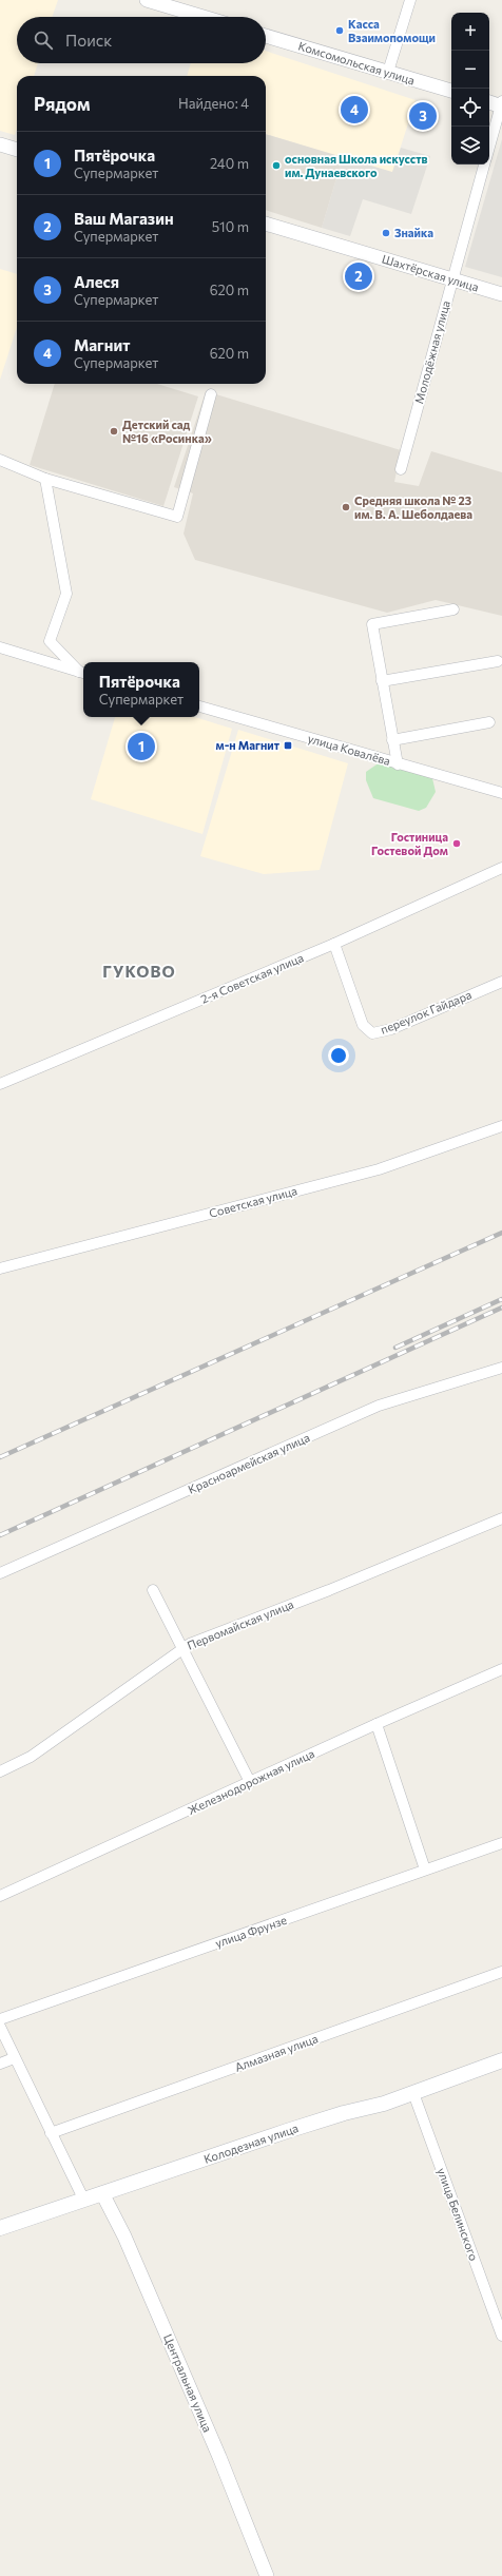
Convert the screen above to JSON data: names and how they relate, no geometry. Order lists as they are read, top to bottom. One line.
{"streets":{"main road":["Колодезная улица"],"street":["Комсомольская улица","Шахтёрская улица","Молодёжная улица","улица Ковалёва","2-я Советская улица","переулок Гайдара","Советская улица","Красноармейская улица","Первомайская улица","Железнодорожная улица","улица Фрунзе","Алмазная улица","улица Белинского","Центральная улица"]},"crossings":[["Шахтёрская улица","Молодёжная улица"],["2-я Советская улица","переулок Гайдара"],["Колодезная улица","улица Белинского"],["Колодезная улица","Центральная улица"]],"districts":["ГУКОВО"],"places":{"other":["Касса Взаимопомощи","основная Школа искусств им. Дунаевского","Знайка","Детский сад №16 «Росинка»","Средняя школа № 23 им. В. А. Шеболдаева","Гостиница Гостевой Дом"],"transit":["м-н Магнит"]},"page":{"map_buttons":["+","−"],"search":"Поиск","heading":["Рядом","Найдено: 4"],"pins":["4","3","2","1"],"list":[{"mark":"1","name":"Пятёрочка","note":"Супермаркет","value":"240 m"},{"mark":"2","name":"Ваш Магазин","note":"Супермаркет","value":"510 m"},{"mark":"3","name":"Алеся","note":"Супермаркет","value":"620 m"},{"mark":"4","name":"Магнит","note":"Супермаркет","value":"620 m"}],"popup":["Пятёрочка","Супермаркет"]}}
